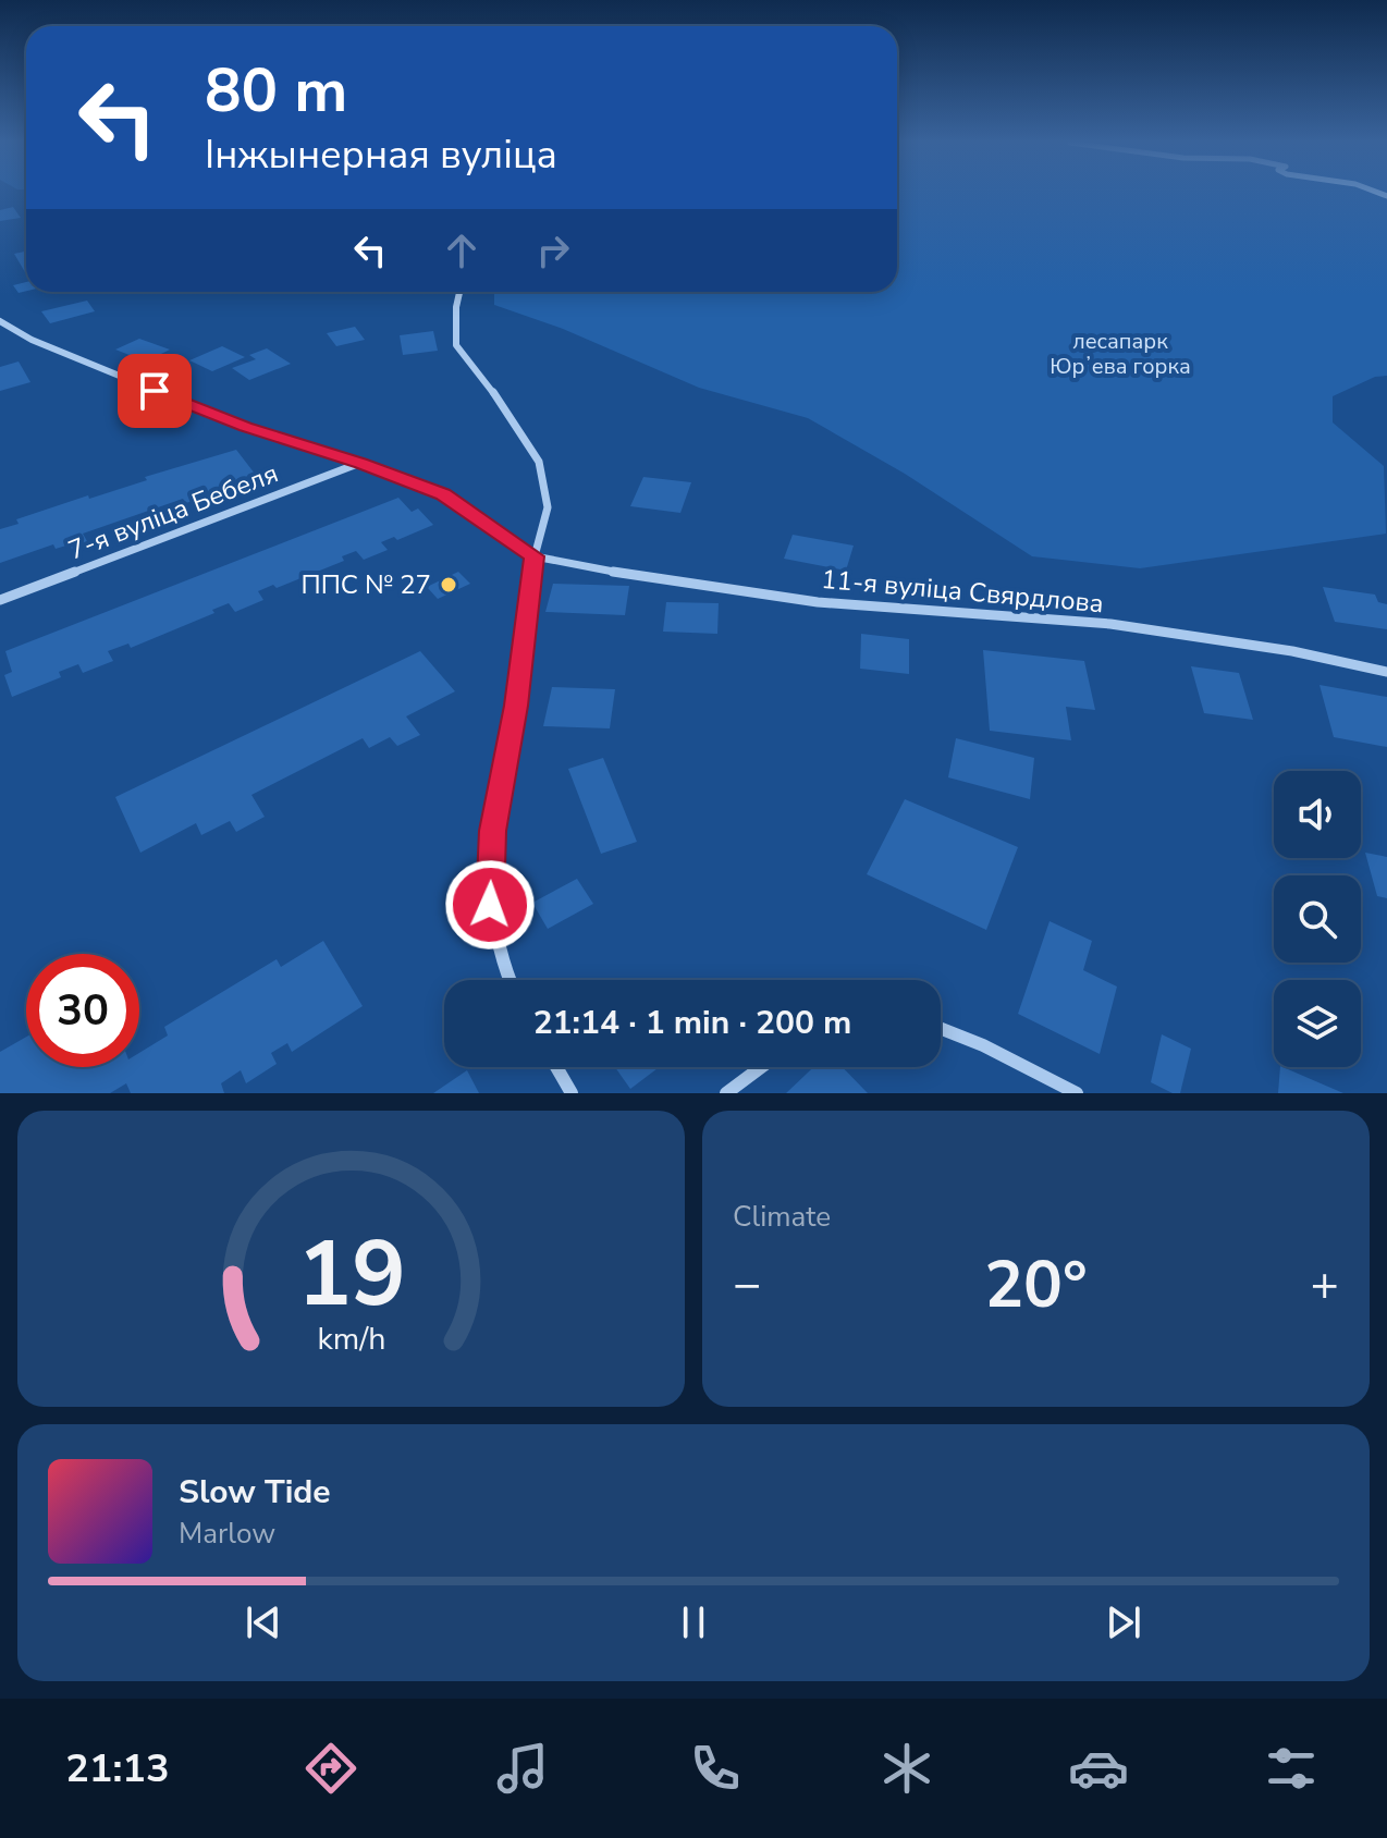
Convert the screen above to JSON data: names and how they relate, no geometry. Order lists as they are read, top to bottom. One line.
{"streets":{"street":["7-я вуліца Бебеля","11-я вуліца Свярдлова"]},"parks":["лесапарк Юрʼева горка"],"places":["ППС № 27"],"page":{"turn":["80 m","Інжынерная вуліца"],"limit":"30","trip":"21:14 · 1 min · 200 m","tile":"Climate","heat":["−","20°","+"],"song":["Slow Tide","Marlow"],"tabs":"21:13","gauge":["19","km/h"]}}
